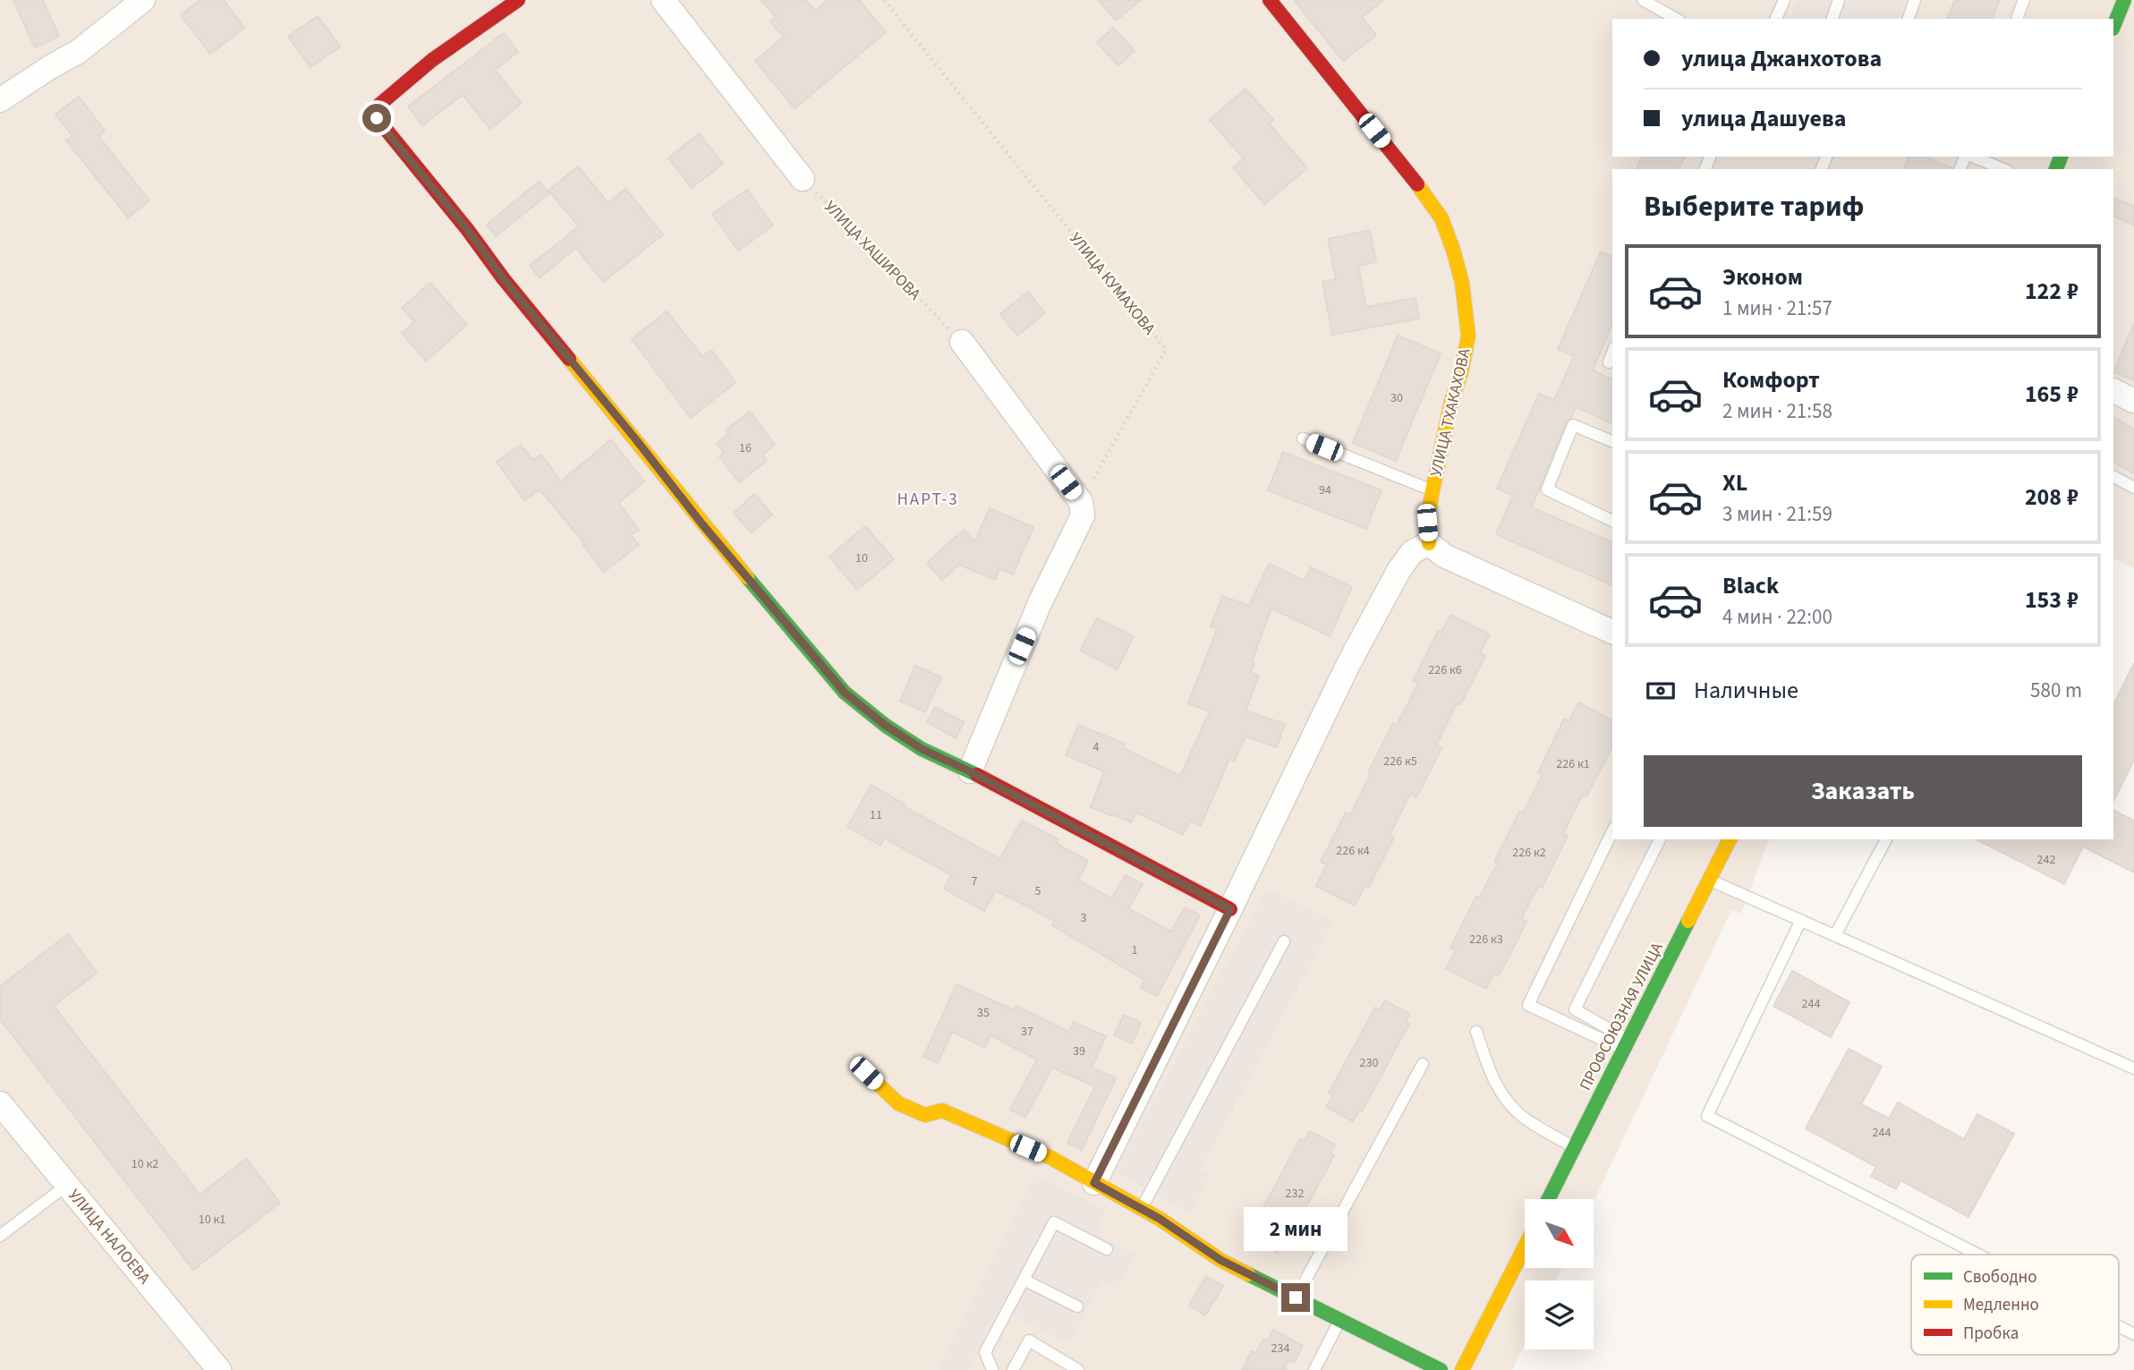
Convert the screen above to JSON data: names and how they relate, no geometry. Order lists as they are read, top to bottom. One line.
{"streets":{"street":["УЛИЦА ТХАКАХОВА","ПРОФСОЮЗНАЯ УЛИЦА","УЛИЦА НАЛОЕВА"],"path":["УЛИЦА ХАШИРОВА","УЛИЦА КУМАХОВА"]},"districts":["НАРТ-3"],"house_numbers":["30","16","94","10","226 к6","4","226 к5","226 к1","11","226 к4","226 к2","242","7","5","3","226 к3","1","244","35","37","39","230","244","10 к2","232","10 к1","234"],"legend":["Свободно","Медленно","Пробка"],"north":"bottom right","page":{"banner":["улица Джанхотова","улица Дашуева"],"heading":"Выберите тариф","list":[{"name":"Эконом","note":"1 мин · 21:57","value":"122 ₽"},{"name":"Комфорт","note":"2 мин · 21:58","value":"165 ₽"},{"name":"XL","note":"3 мин · 21:59","value":"208 ₽"},{"name":"Black","note":"4 мин · 22:00","value":"153 ₽"}],"pay":["Наличные","580 m"],"buttons":"Заказать","bubble":"2 мин"}}
